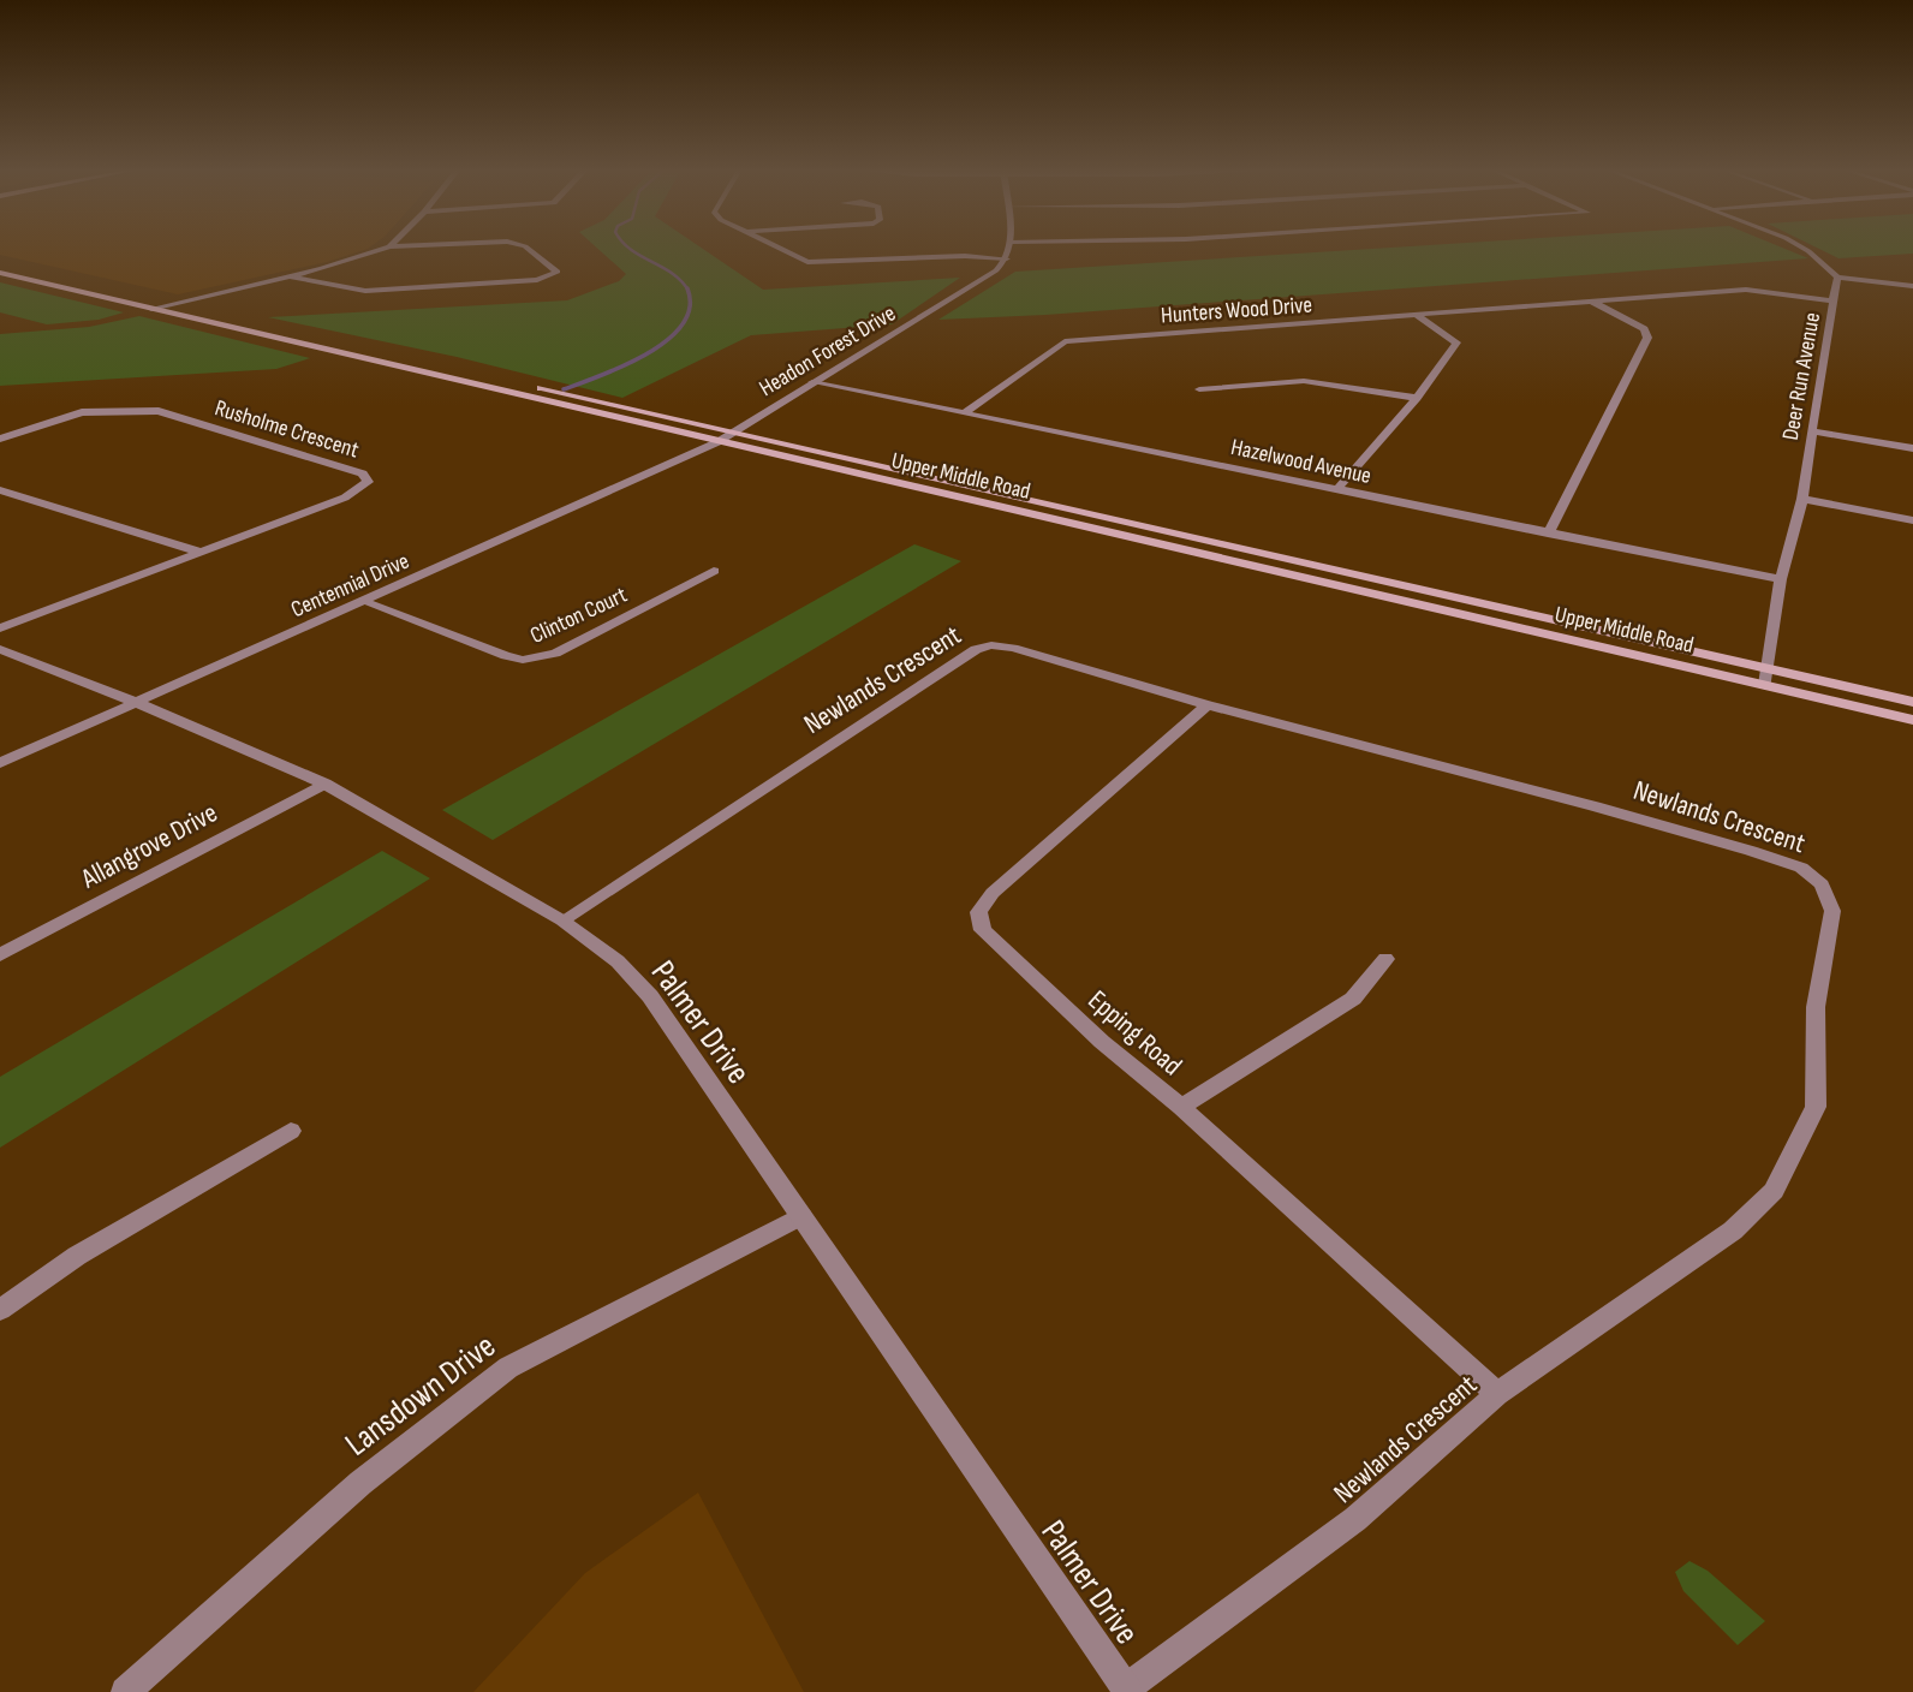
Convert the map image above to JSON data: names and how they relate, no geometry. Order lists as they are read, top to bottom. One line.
{"streets":{"main road":["Upper Middle Road"],"street":["Hunters Wood Drive","Headon Forest Drive","Deer Run Avenue","Rusholme Crescent","Hazelwood Avenue","Centennial Drive","Clinton Court","Newlands Crescent","Allangrove Drive","Palmer Drive","Epping Road","Lansdown Drive"]},"crossings":[["Hunters Wood Drive","Deer Run Avenue"],["Hunters Wood Drive","Hazelwood Avenue"],["Headon Forest Drive","Hazelwood Avenue"],["Headon Forest Drive","Upper Middle Road"],["Headon Forest Drive","Centennial Drive"],["Deer Run Avenue","Hazelwood Avenue"],["Deer Run Avenue","Upper Middle Road"],["Upper Middle Road","Centennial Drive"],["Centennial Drive","Clinton Court"],["Centennial Drive","Palmer Drive"],["Newlands Crescent","Palmer Drive"],["Newlands Crescent","Epping Road"],["Allangrove Drive","Palmer Drive"],["Palmer Drive","Lansdown Drive"]]}
